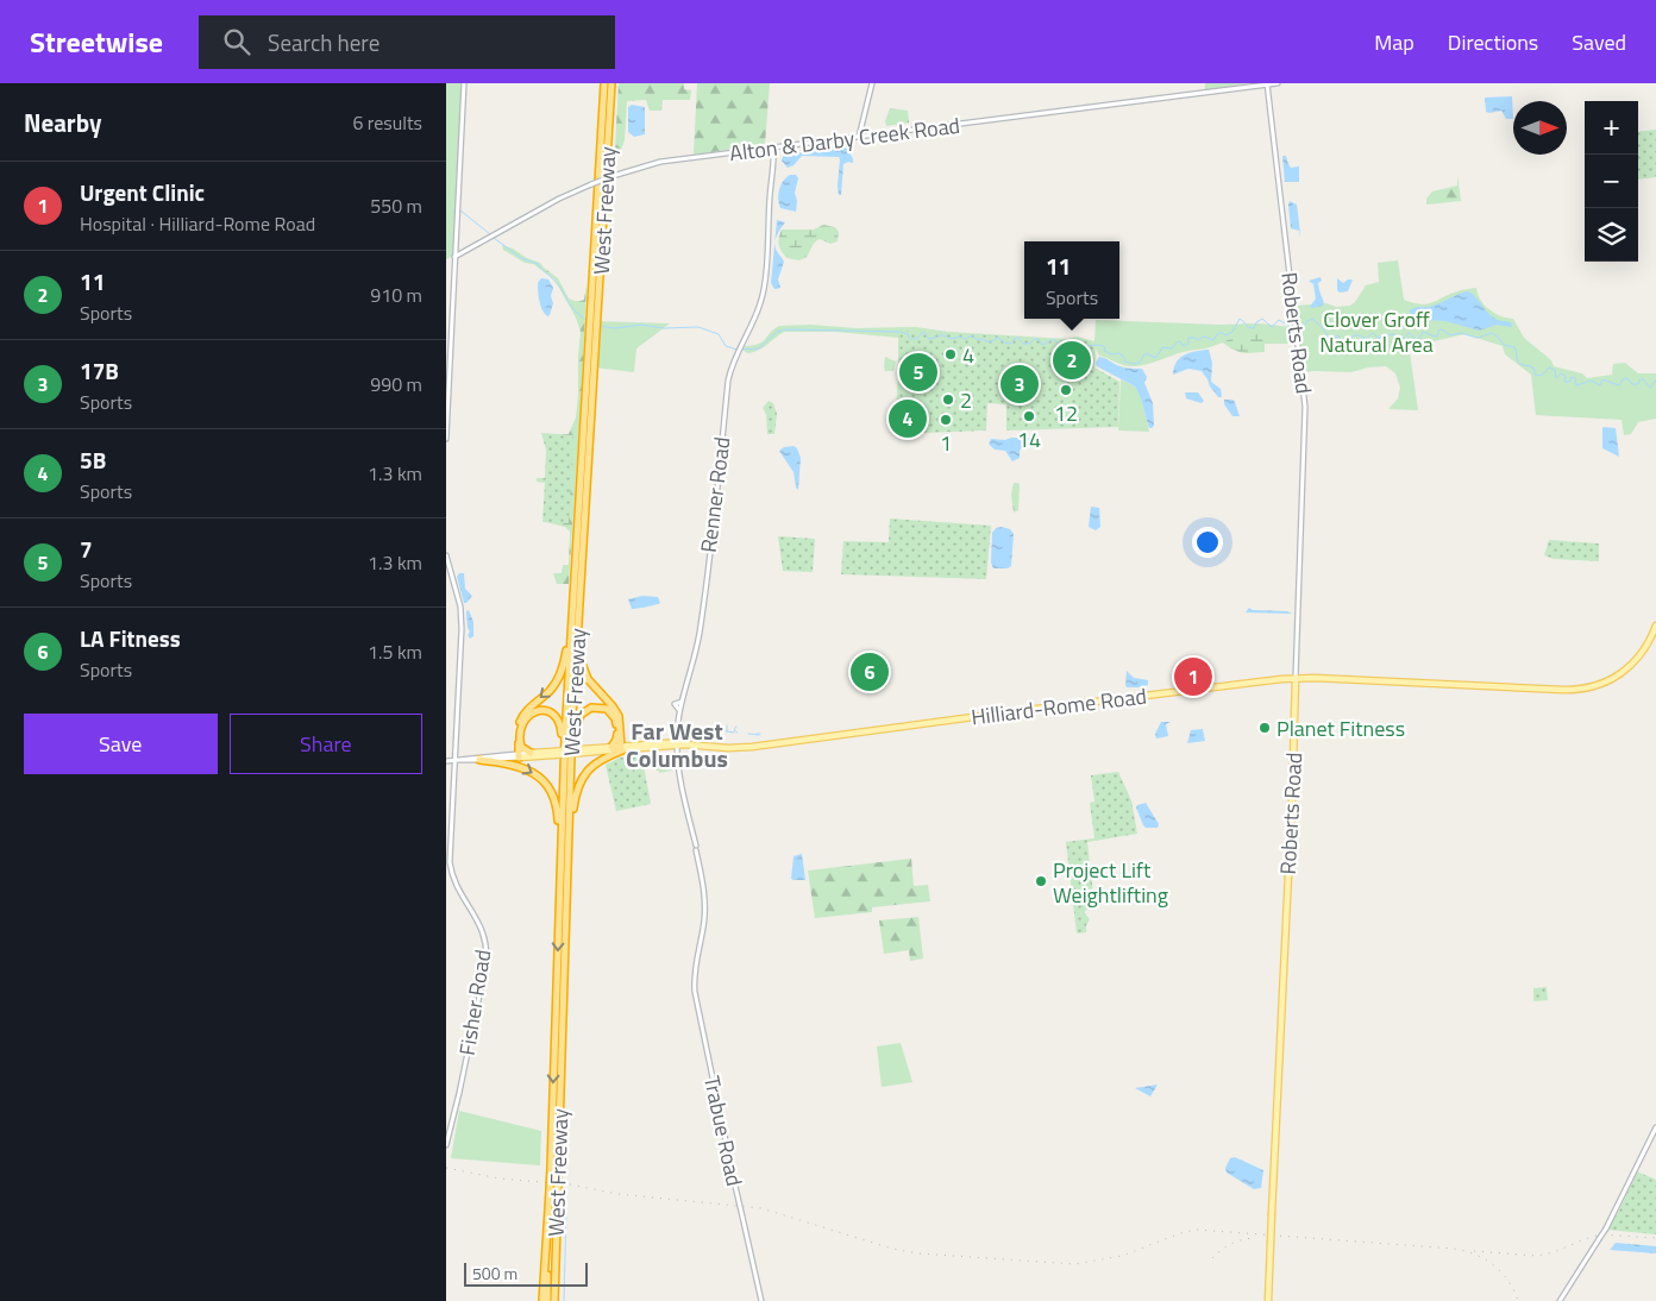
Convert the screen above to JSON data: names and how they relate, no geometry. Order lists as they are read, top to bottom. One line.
{"streets":{"highway":["West Freeway"],"main road":["Alton & Darby Creek Road","Roberts Road","Renner Road","Hilliard-Rome Road","Fisher Road","Trabue Road"]},"crossings":[["Alton & Darby Creek Road","Roberts Road"],["Alton & Darby Creek Road","Renner Road"],["Roberts Road","Hilliard-Rome Road"],["Renner Road","Hilliard-Rome Road"],["Renner Road","Trabue Road"],["Hilliard-Rome Road","Trabue Road"]],"districts":["Far West Columbus"],"parks":["Clover Groff Natural Area"],"places":["4","12","2","14","1","Planet Fitness","Project Lift Weightlifting"],"scale_bar":"500 m","north":"right","page":{"header":"Streetwise","search":"Search here","nav":["Map","Directions","Saved"],"heading":["Nearby","6 results"],"map_buttons":["+","−"],"list":[{"mark":"1","name":"Urgent Clinic","note":"Hospital · Hilliard-Rome Road","value":"550 m"},{"mark":"2","name":"11","note":"Sports","value":"910 m"},{"mark":"3","name":"17B","note":"Sports","value":"990 m"},{"mark":"4","name":"5B","note":"Sports","value":"1.3 km"},{"mark":"5","name":"7","note":"Sports","value":"1.3 km"},{"mark":"6","name":"LA Fitness","note":"Sports","value":"1.5 km"}],"popup":["11","Sports"],"pins":["2","5","3","4","6","1"],"buttons":["Save","Share"],"scale":"500 m"}}
